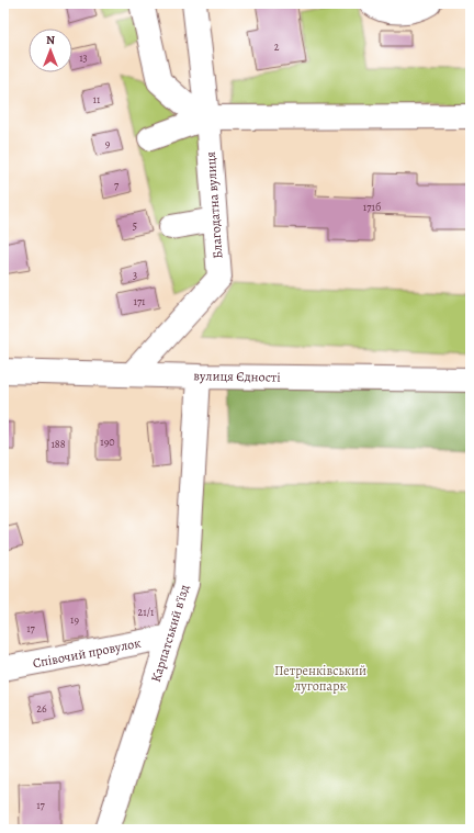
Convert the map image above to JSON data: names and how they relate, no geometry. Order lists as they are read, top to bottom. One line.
{"streets":{"street":["Благодатна вулиця","вулиця Єдності","Карпатський в'їзд","Співочий провулок"]},"crossings":[["Благодатна вулиця","вулиця Єдності"],["вулиця Єдності","Карпатський в'їзд"],["Карпатський в'їзд","Співочий провулок"]],"parks":["Петренківський лугопарк"],"house_numbers":["2","13","11","9","7","171б","5","3","171","190","188","21/1","19","17","26","17"],"north":"top"}
